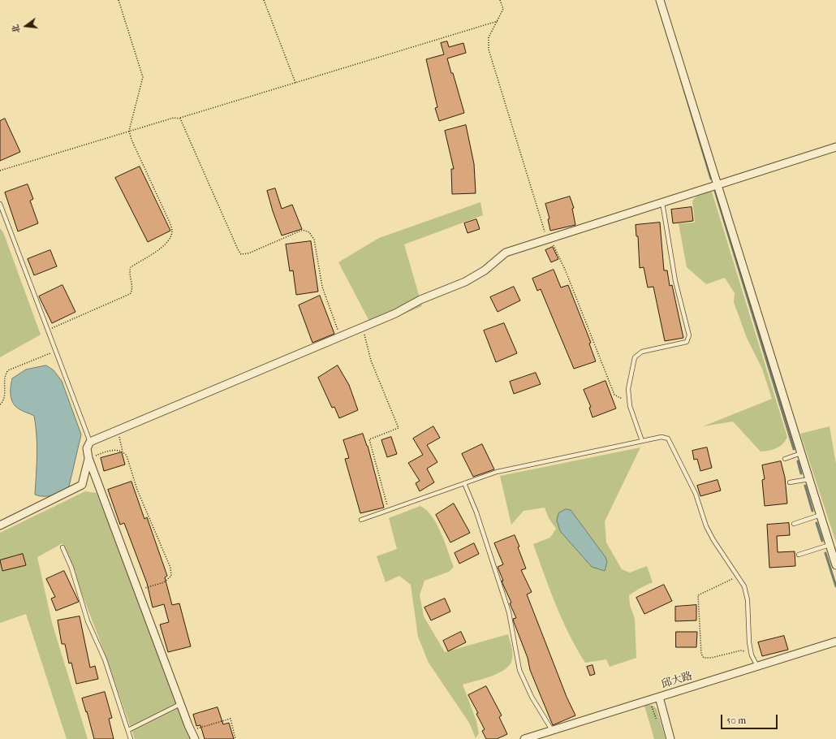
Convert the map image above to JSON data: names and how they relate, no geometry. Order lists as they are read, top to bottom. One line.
{"streets":{"street":["邱大路"]},"scale_bar":"50 m","north":"left"}
